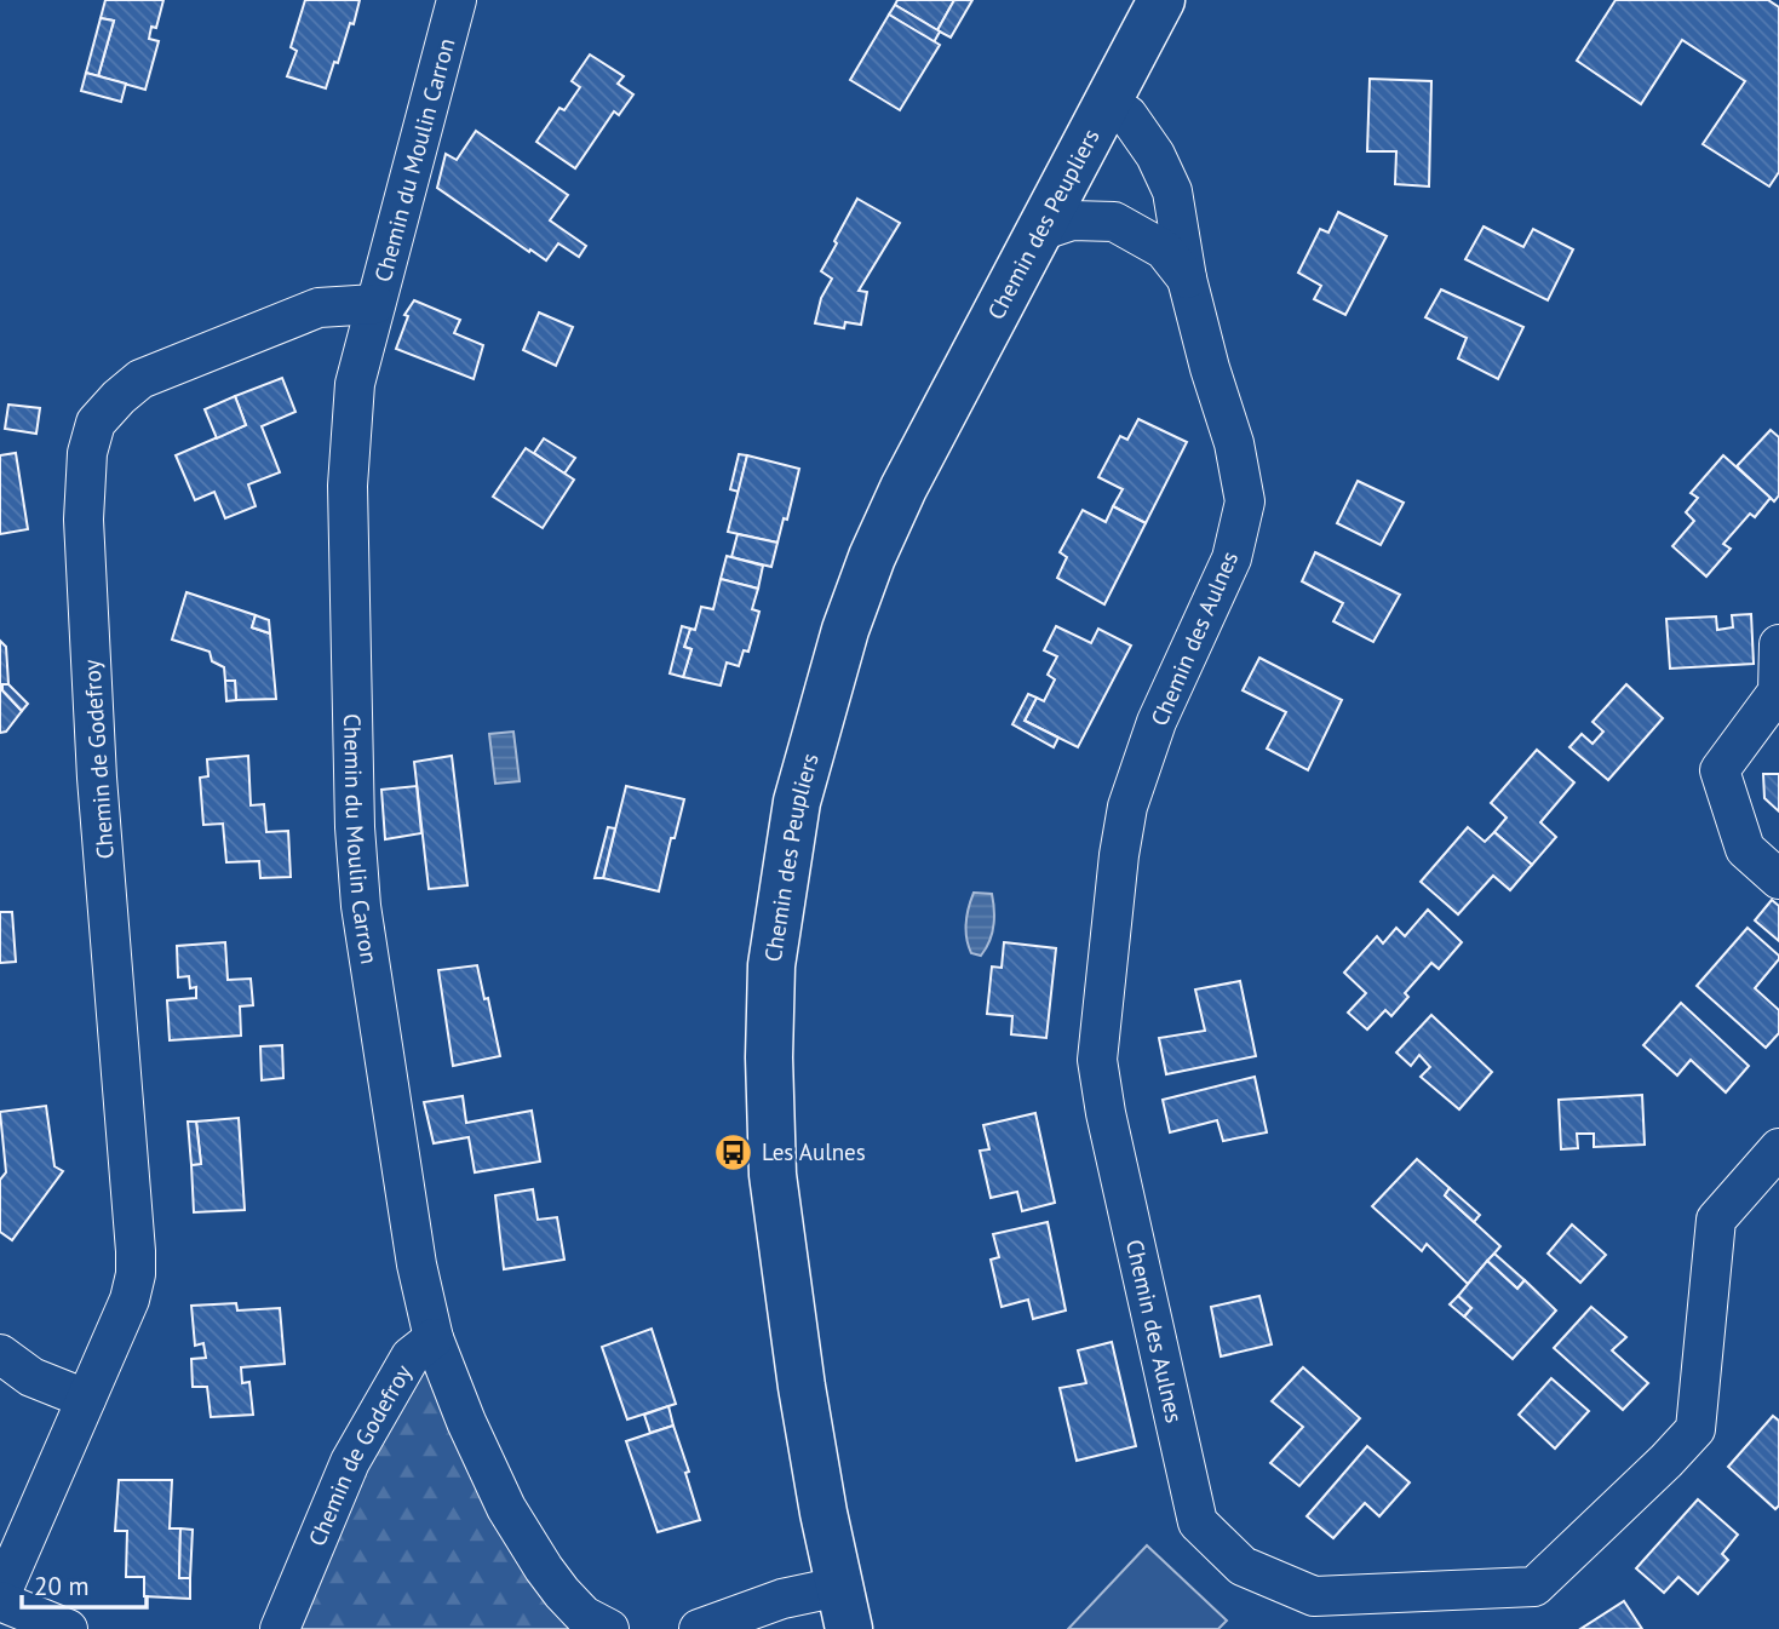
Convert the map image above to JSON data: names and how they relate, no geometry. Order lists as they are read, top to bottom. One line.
{"streets":{"street":["Chemin du Moulin Carron","Chemin des Peupliers","Chemin des Aulnes","Chemin de Godefroy"]},"crossings":[["Chemin du Moulin Carron","Chemin de Godefroy"],["Chemin des Peupliers","Chemin des Aulnes"]],"places":{"bus stop":["Les Aulnes"]},"scale_bar":"20 m"}
